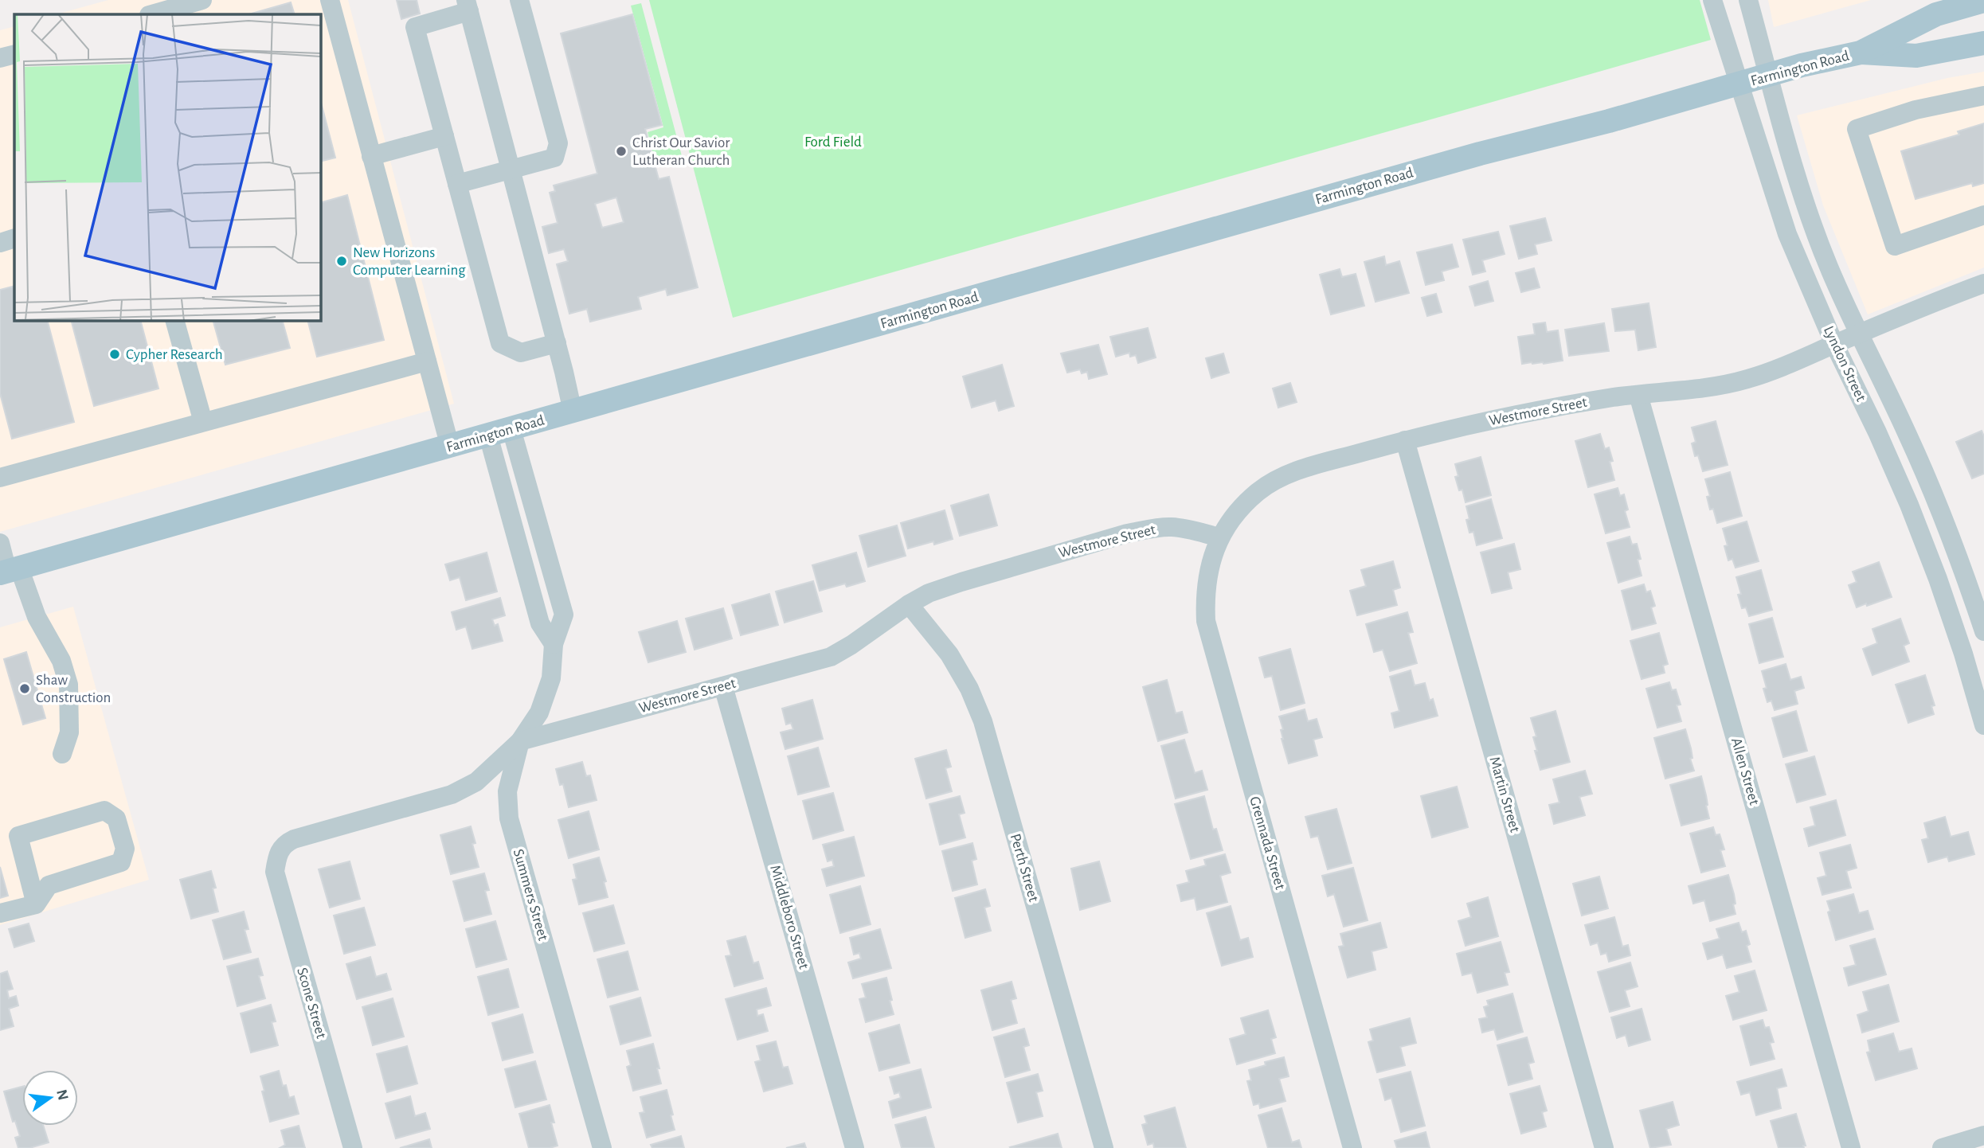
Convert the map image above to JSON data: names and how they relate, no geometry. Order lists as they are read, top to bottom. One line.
{"streets":{"main road":["Farmington Road"],"street":["Lyndon Street","Westmore Street","Allen Street","Martin Street","Grennada Street","Perth Street","Summers Street","Middleboro Street","Scone Street"]},"crossings":[["Farmington Road","Lyndon Street"],["Farmington Road","Summers Street"],["Lyndon Street","Westmore Street"],["Westmore Street","Allen Street"],["Westmore Street","Martin Street"],["Westmore Street","Grennada Street"],["Westmore Street","Perth Street"],["Westmore Street","Summers Street"],["Westmore Street","Middleboro Street"],["Westmore Street","Scone Street"]],"parks":["Ford Field"],"places":["Christ Our Savior Lutheran Church","New Horizons Computer Learning","Cypher Research","Shaw Construction"],"north":"right"}
